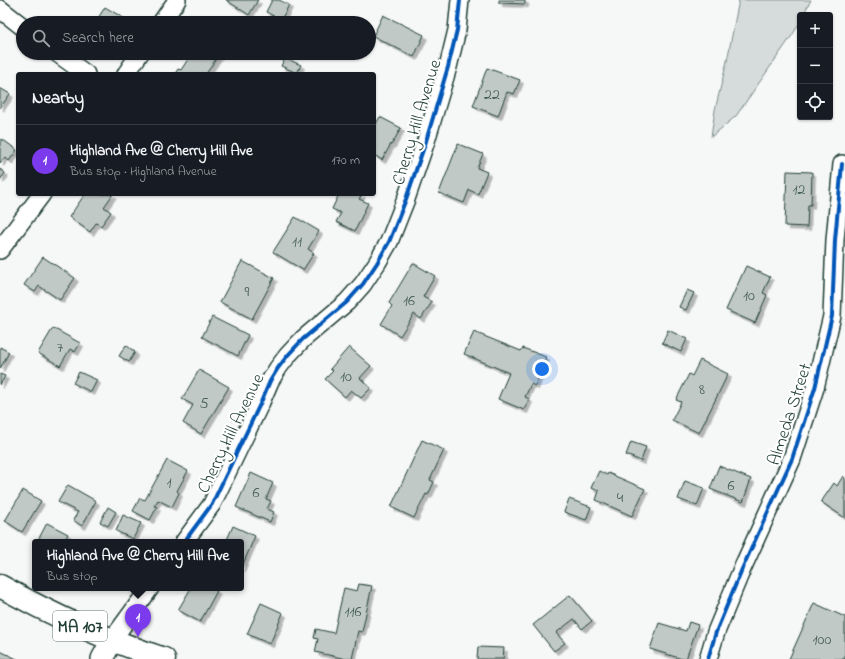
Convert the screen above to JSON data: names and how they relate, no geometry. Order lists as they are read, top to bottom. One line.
{"streets":{"main road":["MA 107"],"street":["Cherry Hill Avenue","Almeda Street"]},"house_numbers":["22","12","11","9","10","16","7","10","8","5","1","6","6","4","116","100"],"page":{"map_buttons":["+","−"],"search":"Search here","heading":"Nearby","list":[{"mark":"1","name":"Highland Ave @ Cherry Hill Ave","note":"Bus stop · Highland Avenue","value":"170 m"}],"popup":["Highland Ave @ Cherry Hill Ave","Bus stop"],"pins":"1"}}
